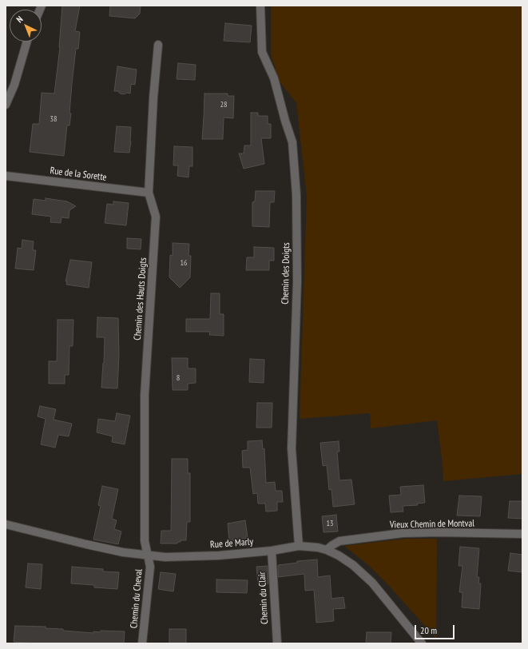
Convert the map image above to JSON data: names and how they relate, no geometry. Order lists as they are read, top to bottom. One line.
{"streets":{"street":["Rue de la Sorette","Chemin des Doigts","Chemin des Hauts Doigts","Vieux Chemin de Montval","Rue de Marly","Chemin du Clair","Chemin du Cheval"]},"crossings":[["Rue de la Sorette","Chemin des Hauts Doigts"],["Chemin des Doigts","Rue de Marly"],["Chemin des Hauts Doigts","Rue de Marly"],["Chemin des Hauts Doigts","Chemin du Cheval"],["Vieux Chemin de Montval","Rue de Marly"],["Rue de Marly","Chemin du Clair"],["Rue de Marly","Chemin du Cheval"]],"house_numbers":["28","38","16","8","13"],"scale_bar":"20 m","north":"top left"}
